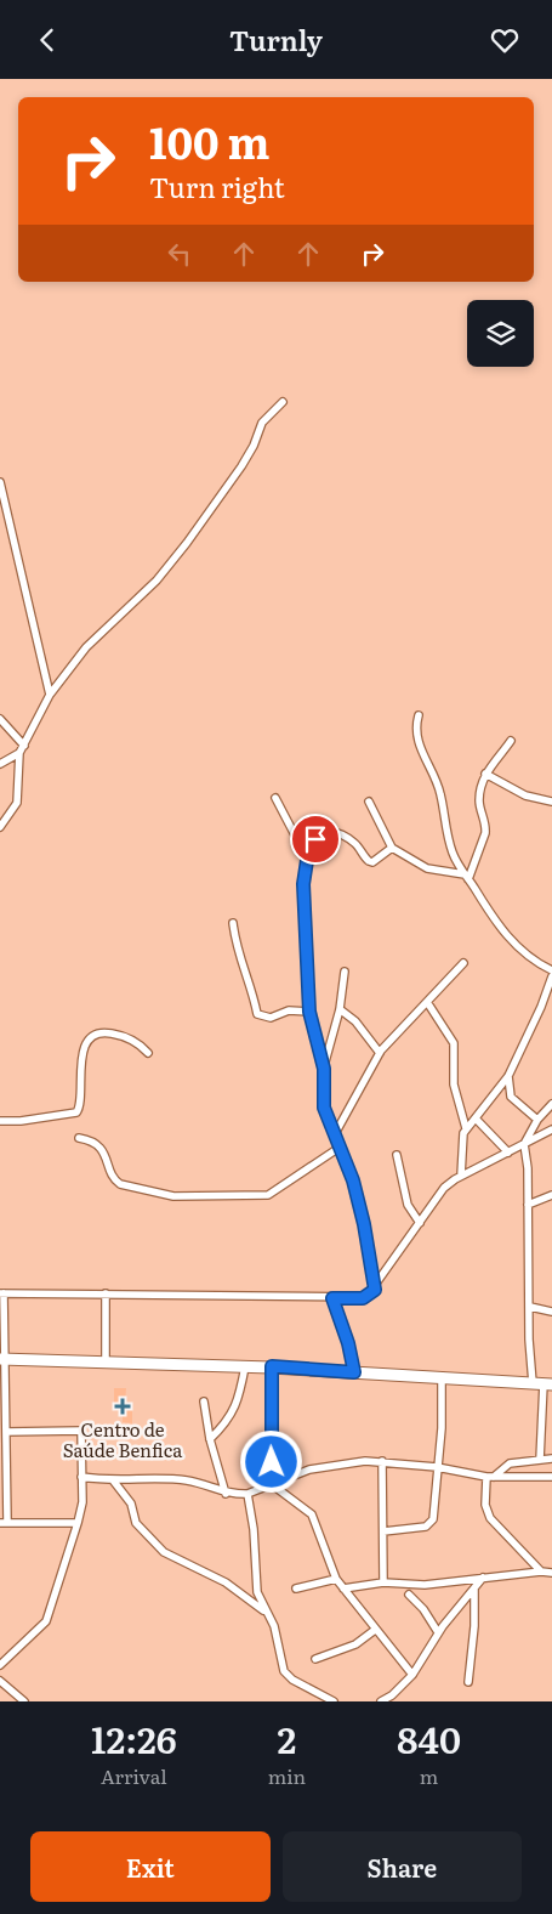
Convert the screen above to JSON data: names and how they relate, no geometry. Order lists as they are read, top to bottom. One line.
{"places":{"health":["Centro de Saúde Benfica"]},"page":{"header":"Turnly","turn":["100 m","Turn right"],"eta":["12:26","Arrival","2","min","840","m"],"buttons":["Exit","Share"]}}
